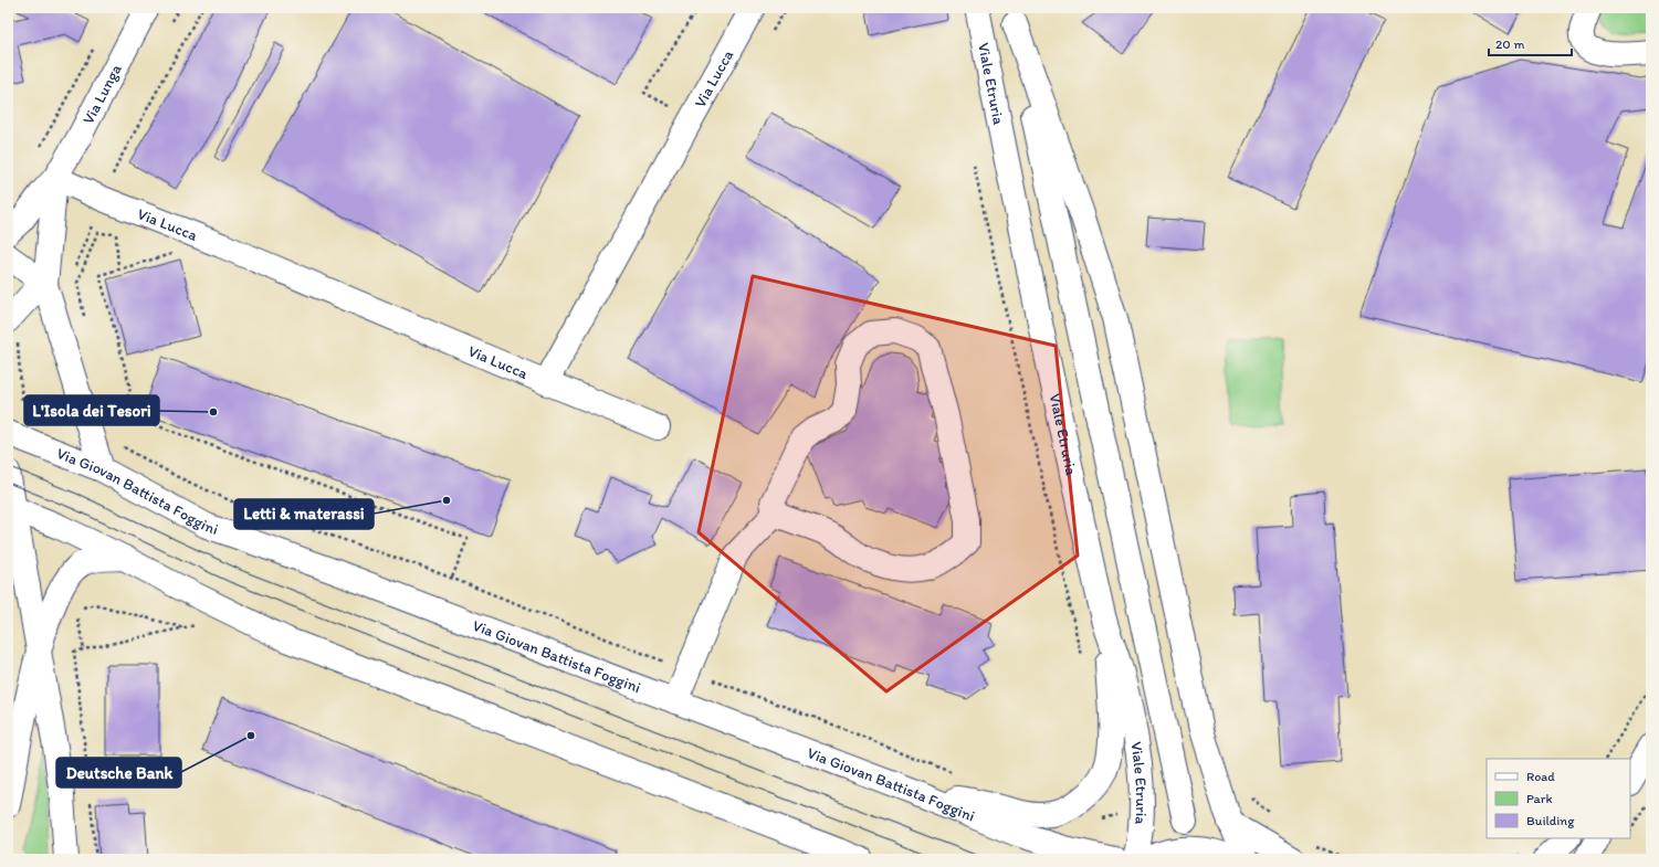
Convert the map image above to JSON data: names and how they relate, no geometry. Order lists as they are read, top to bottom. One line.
{"streets":{"main road":["Via Lucca","Viale Etruria","Via Lunga","Via Giovan Battista Foggini"]},"crossings":[["Via Lucca","Via Lunga"]],"places":["L'Isola dei Tesori","Letti & materassi","Deutsche Bank"],"legend":["Road","Park","Building"],"scale_bar":"20 m"}
